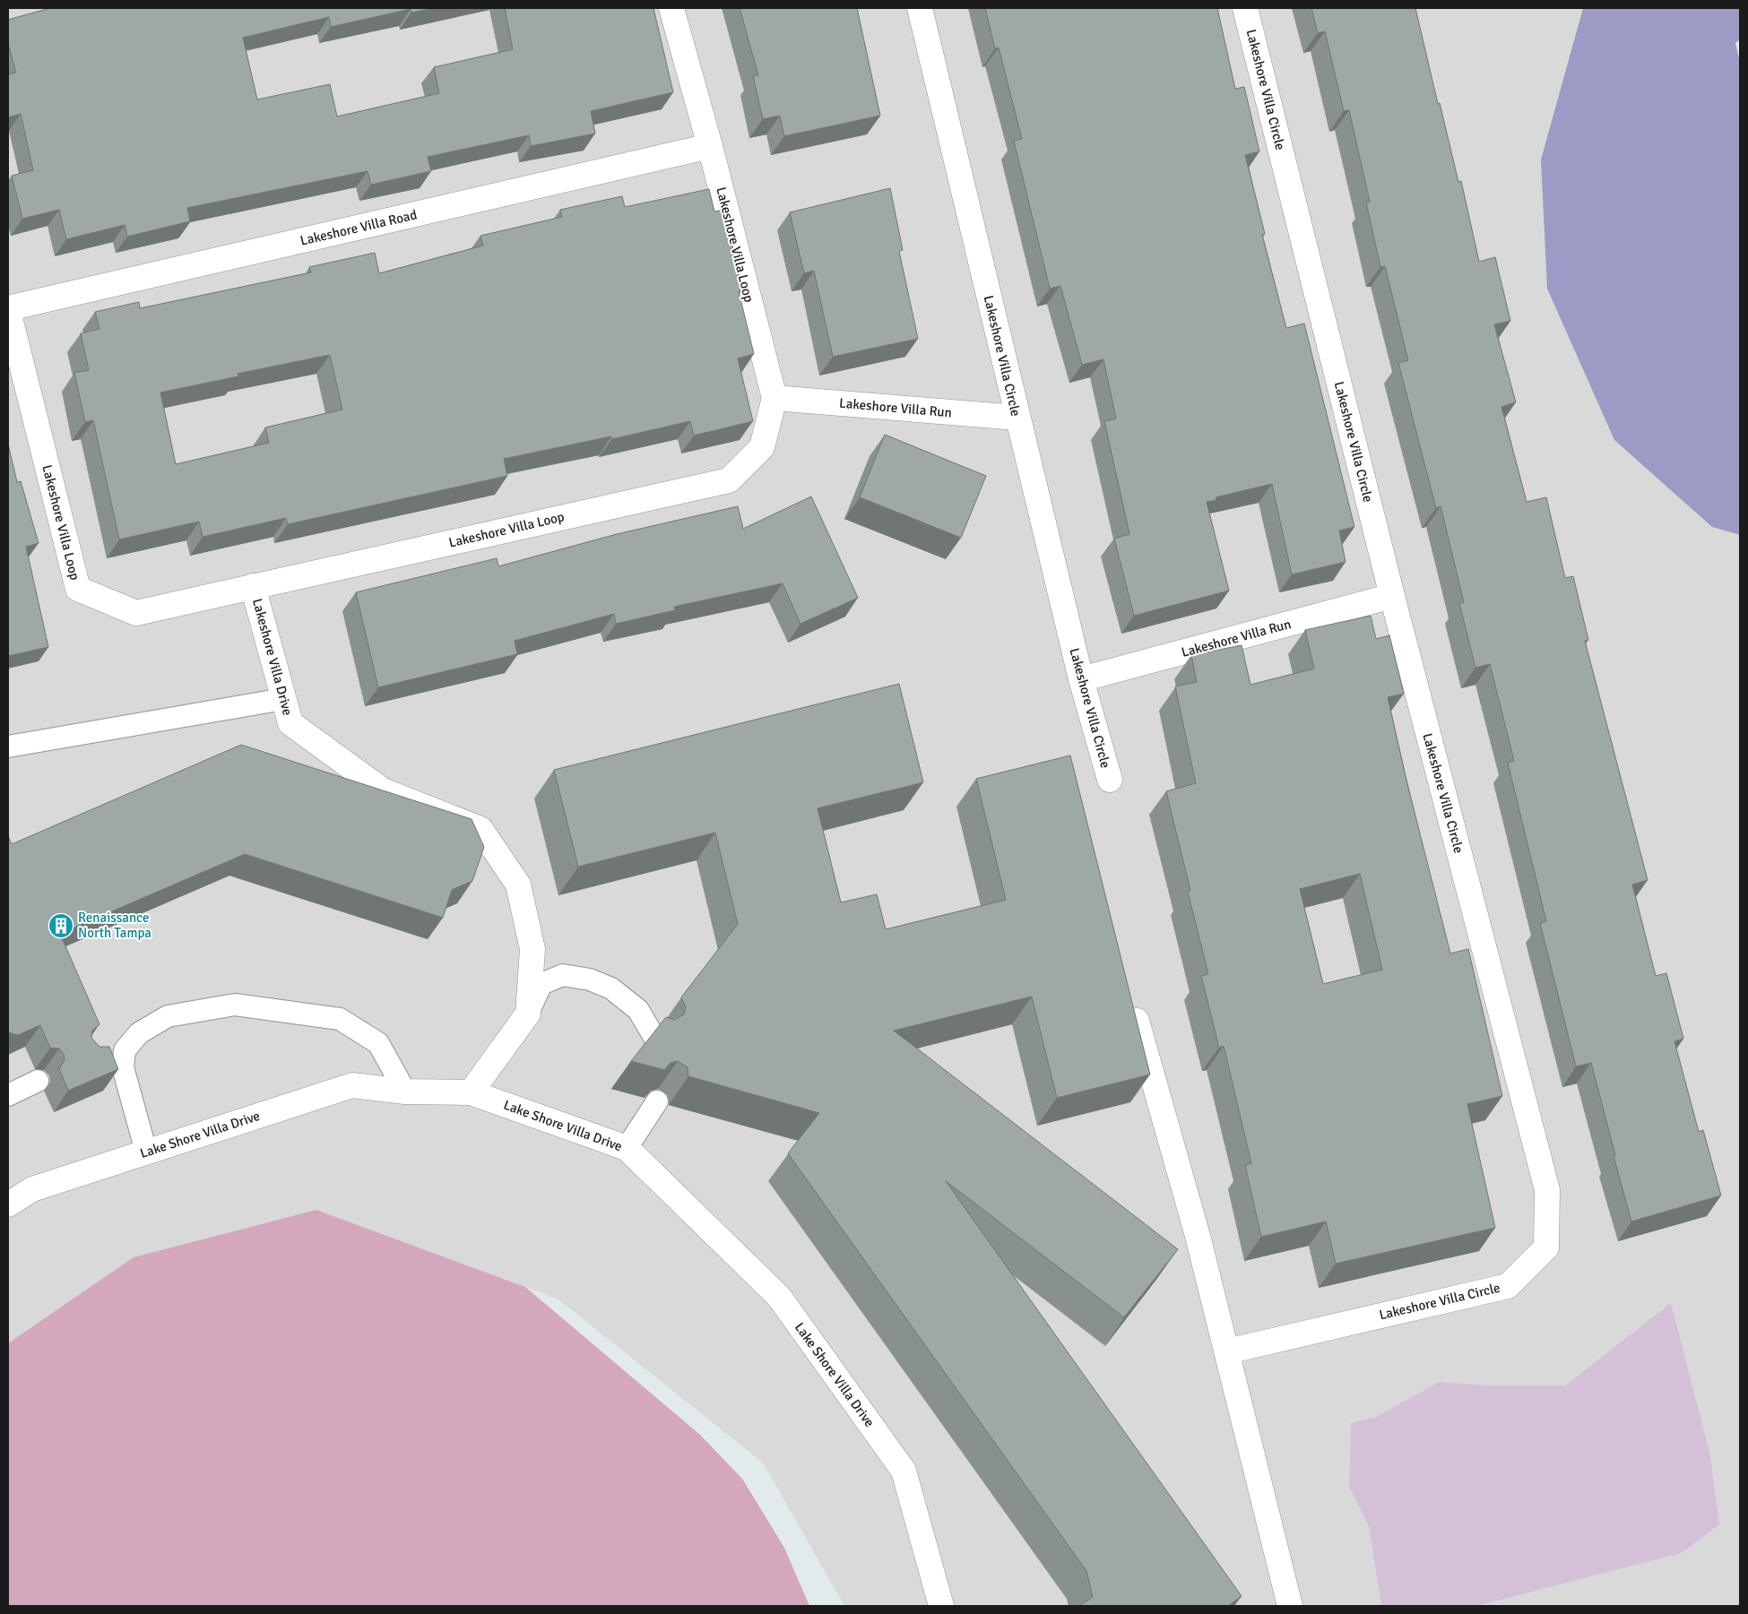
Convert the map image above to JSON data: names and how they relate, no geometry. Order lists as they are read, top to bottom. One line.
{"streets":{"street":["Lakeshore Villa Circle","Lakeshore Villa Road","Lakeshore Villa Loop","Lakeshore Villa Run","Lakeshore Villa Drive","Lake Shore Villa Drive"]},"crossings":[["Lakeshore Villa Circle","Lakeshore Villa Run"],["Lakeshore Villa Road","Lakeshore Villa Loop"],["Lakeshore Villa Loop","Lakeshore Villa Run"],["Lakeshore Villa Loop","Lakeshore Villa Drive"]],"places":{"building":["Renaissance North Tampa"]}}
